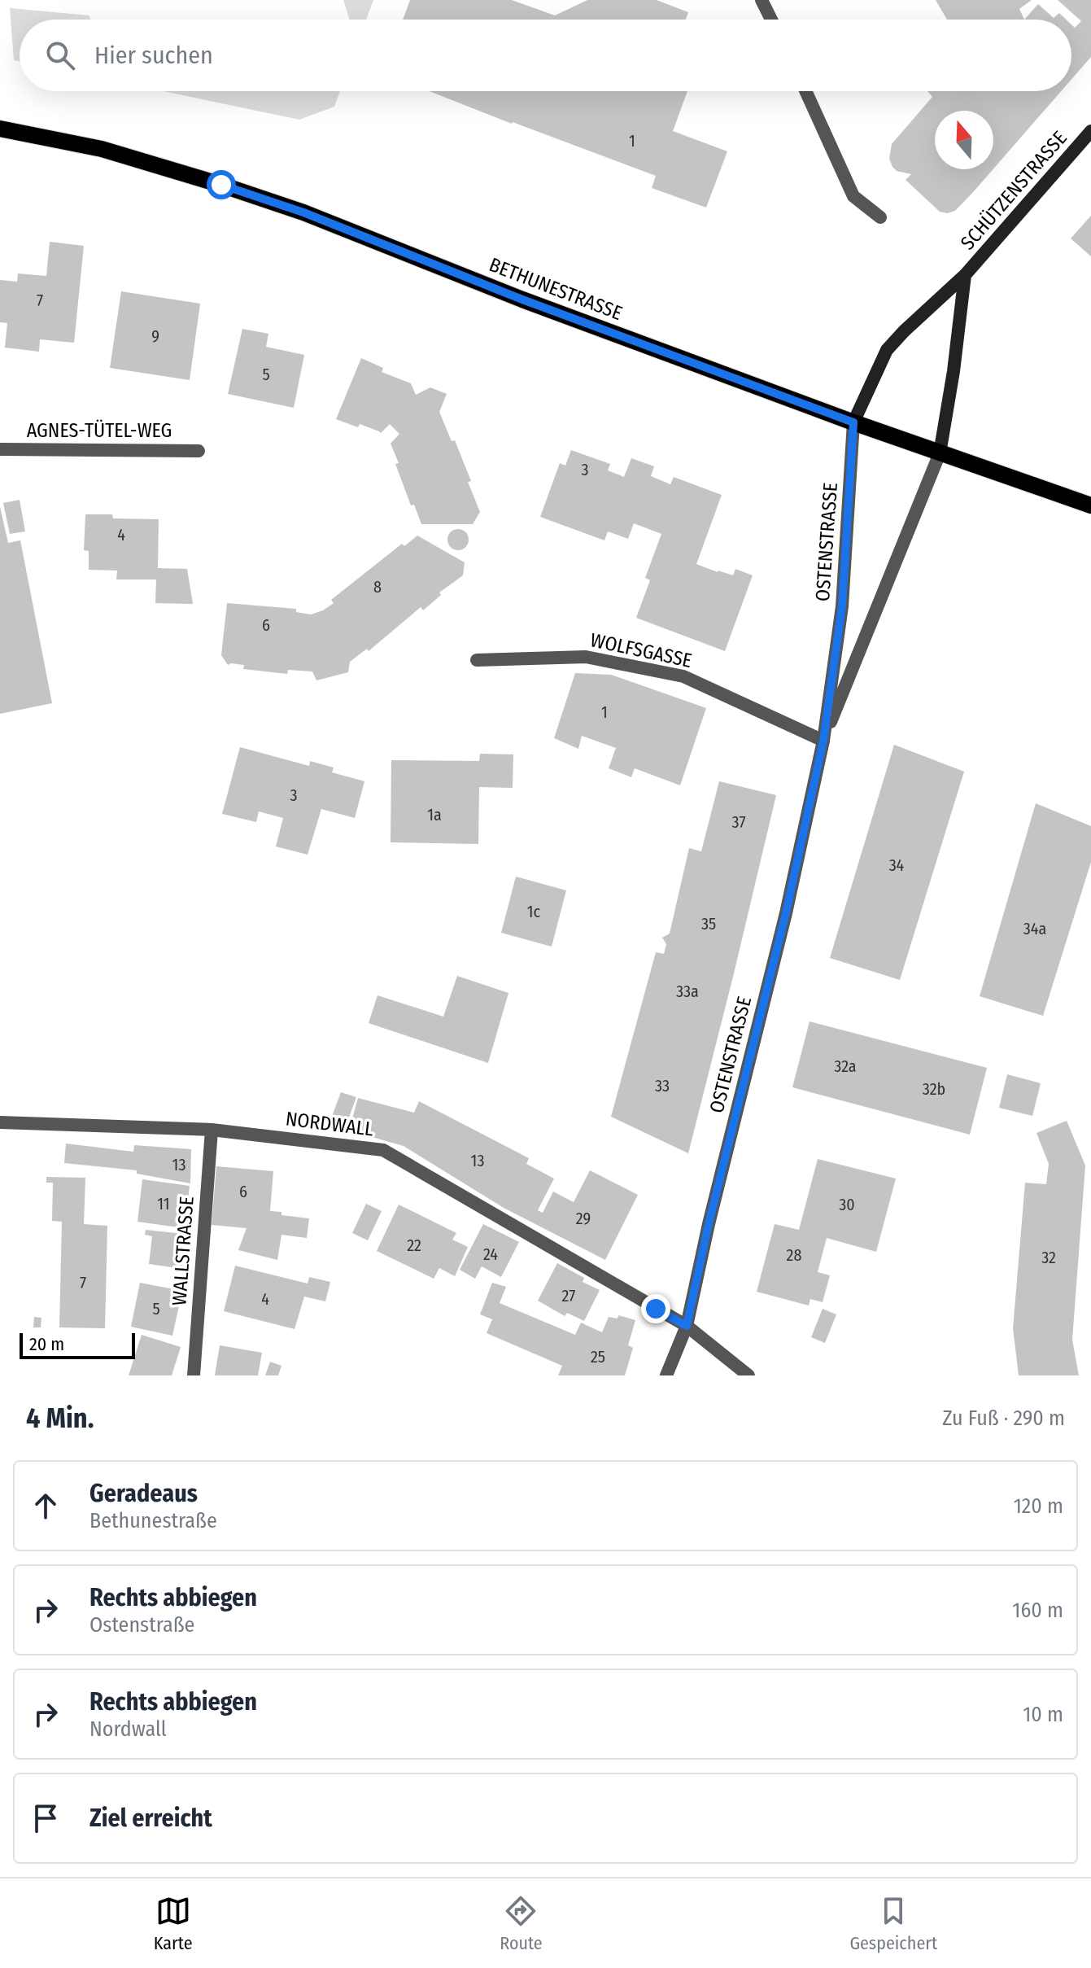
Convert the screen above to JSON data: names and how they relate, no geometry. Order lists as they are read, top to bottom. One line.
{"streets":{"main road":["SCHÜTZENSTRASSE","BETHUNESTRASSE"],"street":["AGNES-TÜTEL-WEG","OSTENSTRASSE","WOLFSGASSE","NORDWALL","WALLSTRASSE"]},"crossings":[["SCHÜTZENSTRASSE","BETHUNESTRASSE"],["SCHÜTZENSTRASSE","OSTENSTRASSE"],["BETHUNESTRASSE","OSTENSTRASSE"],["OSTENSTRASSE","WOLFSGASSE"],["OSTENSTRASSE","NORDWALL"],["NORDWALL","WALLSTRASSE"]],"house_numbers":["1","7","9","5","3","4","8","6","1","3","1a","37","34","1c","35","34a","33a","32a","33","32b","13","13","6","11","30","29","22","24","28","32","7","27","4","5","25"],"scale_bar":"20 m","north":"top","page":{"search":"Hier suchen","scale":"20 m","heading":["4 Min.","Zu Fuß · 290 m"],"list":[["Geradeaus","Bethunestraße","120 m"],["Rechts abbiegen","Ostenstraße","160 m"],["Rechts abbiegen","Nordwall","10 m"],"Ziel erreicht"],"nav":["Karte","Route","Gespeichert"]}}
